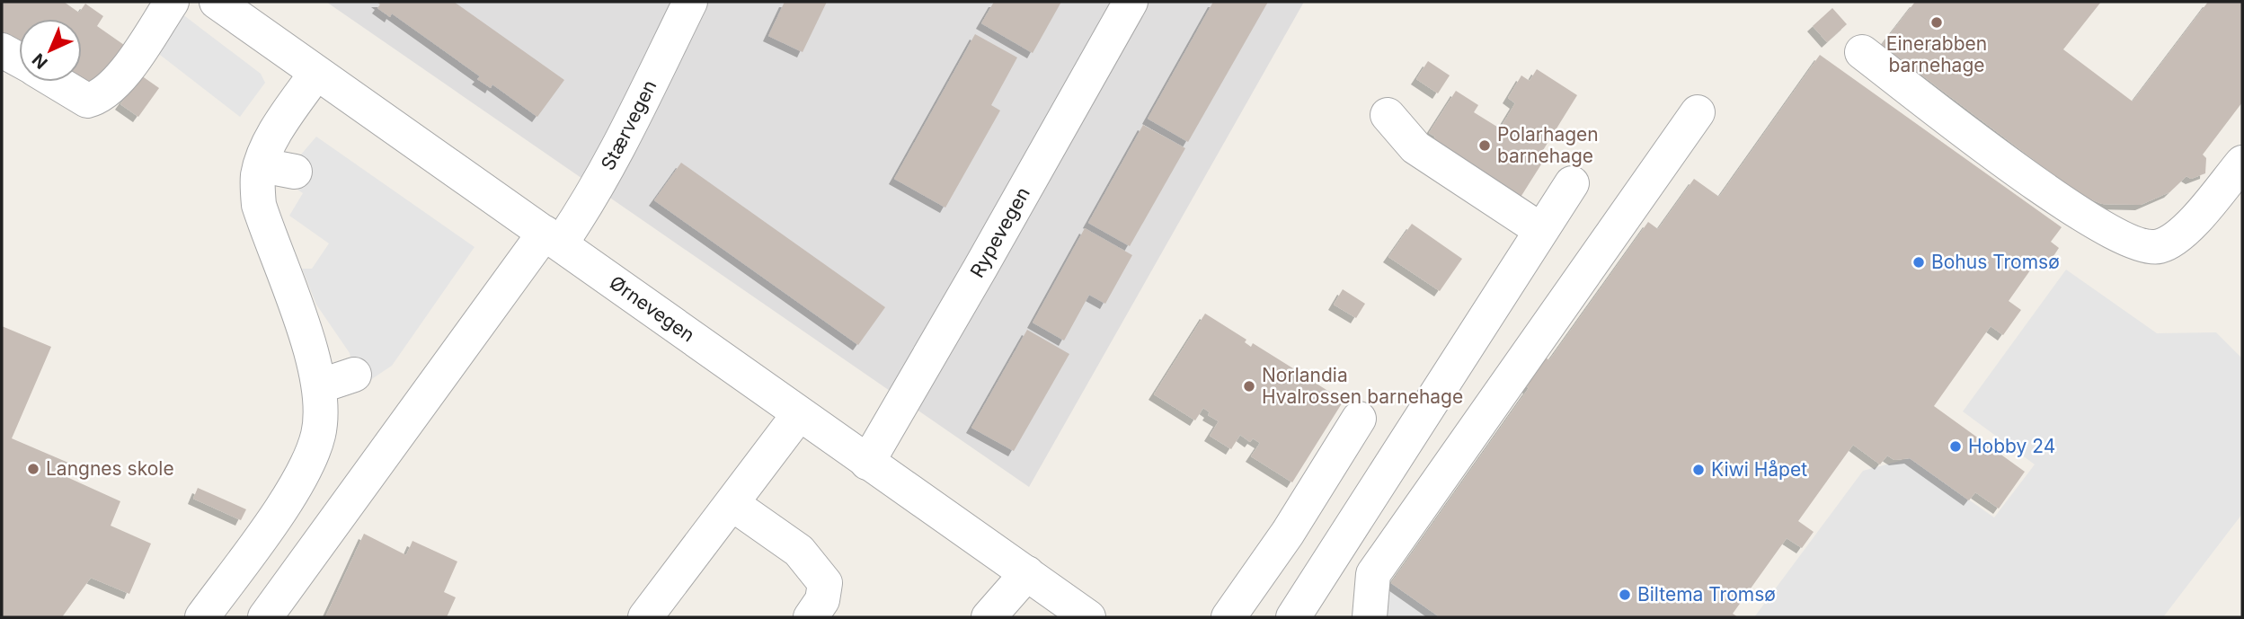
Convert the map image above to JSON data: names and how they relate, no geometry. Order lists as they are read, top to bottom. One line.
{"streets":{"street":["Stærvegen","Rypevegen","Ørnevegen"]},"crossings":[["Stærvegen","Ørnevegen"],["Rypevegen","Ørnevegen"]],"places":["Einerabben barnehage","Polarhagen barnehage","Bohus Tromsø","Norlandia Hvalrossen barnehage","Hobby 24","Langnes skole","Kiwi Håpet","Biltema Tromsø"],"north":"bottom left"}
